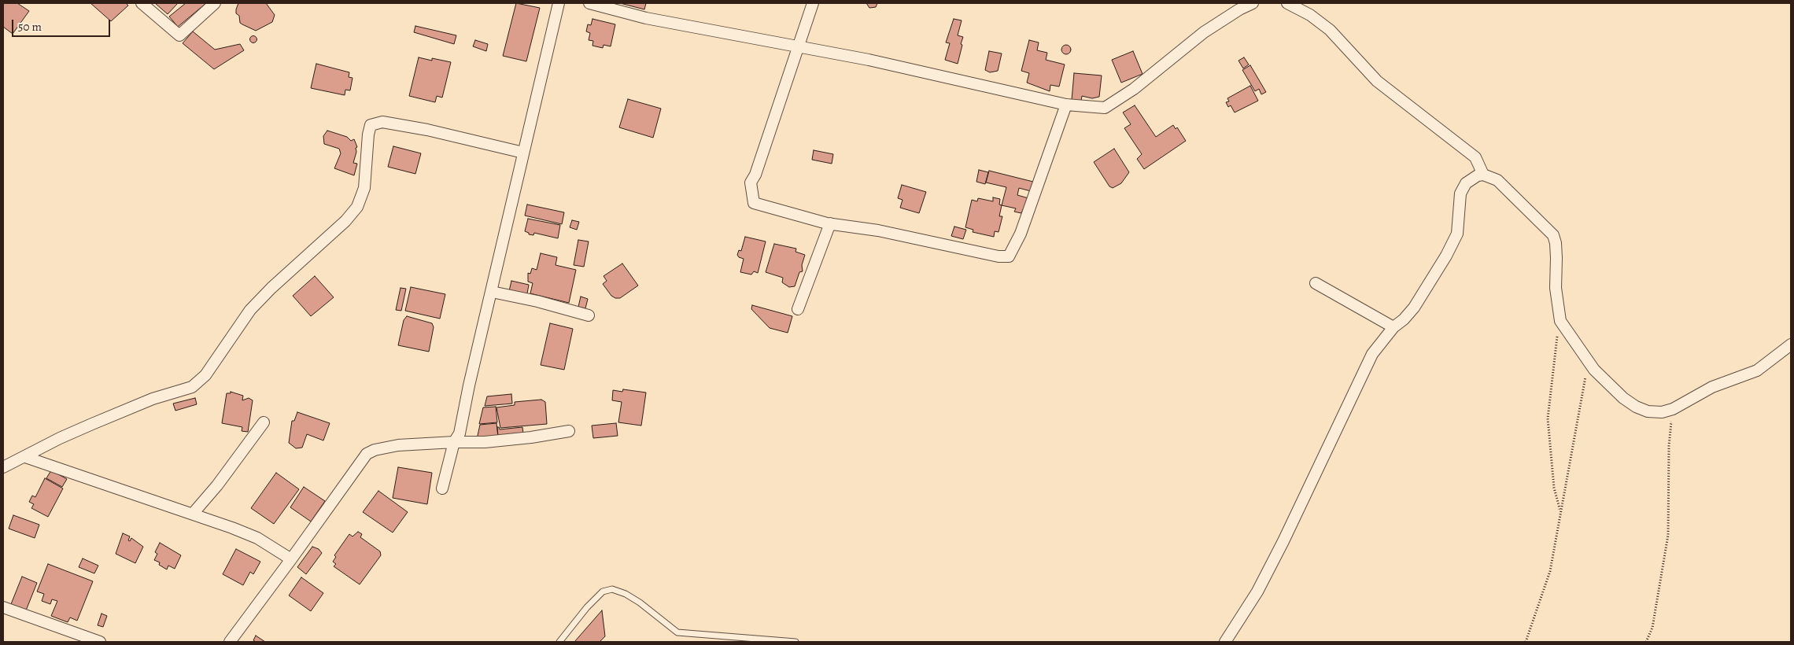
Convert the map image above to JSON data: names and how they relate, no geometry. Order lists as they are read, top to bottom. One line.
{"scale_bar":"50 m"}
